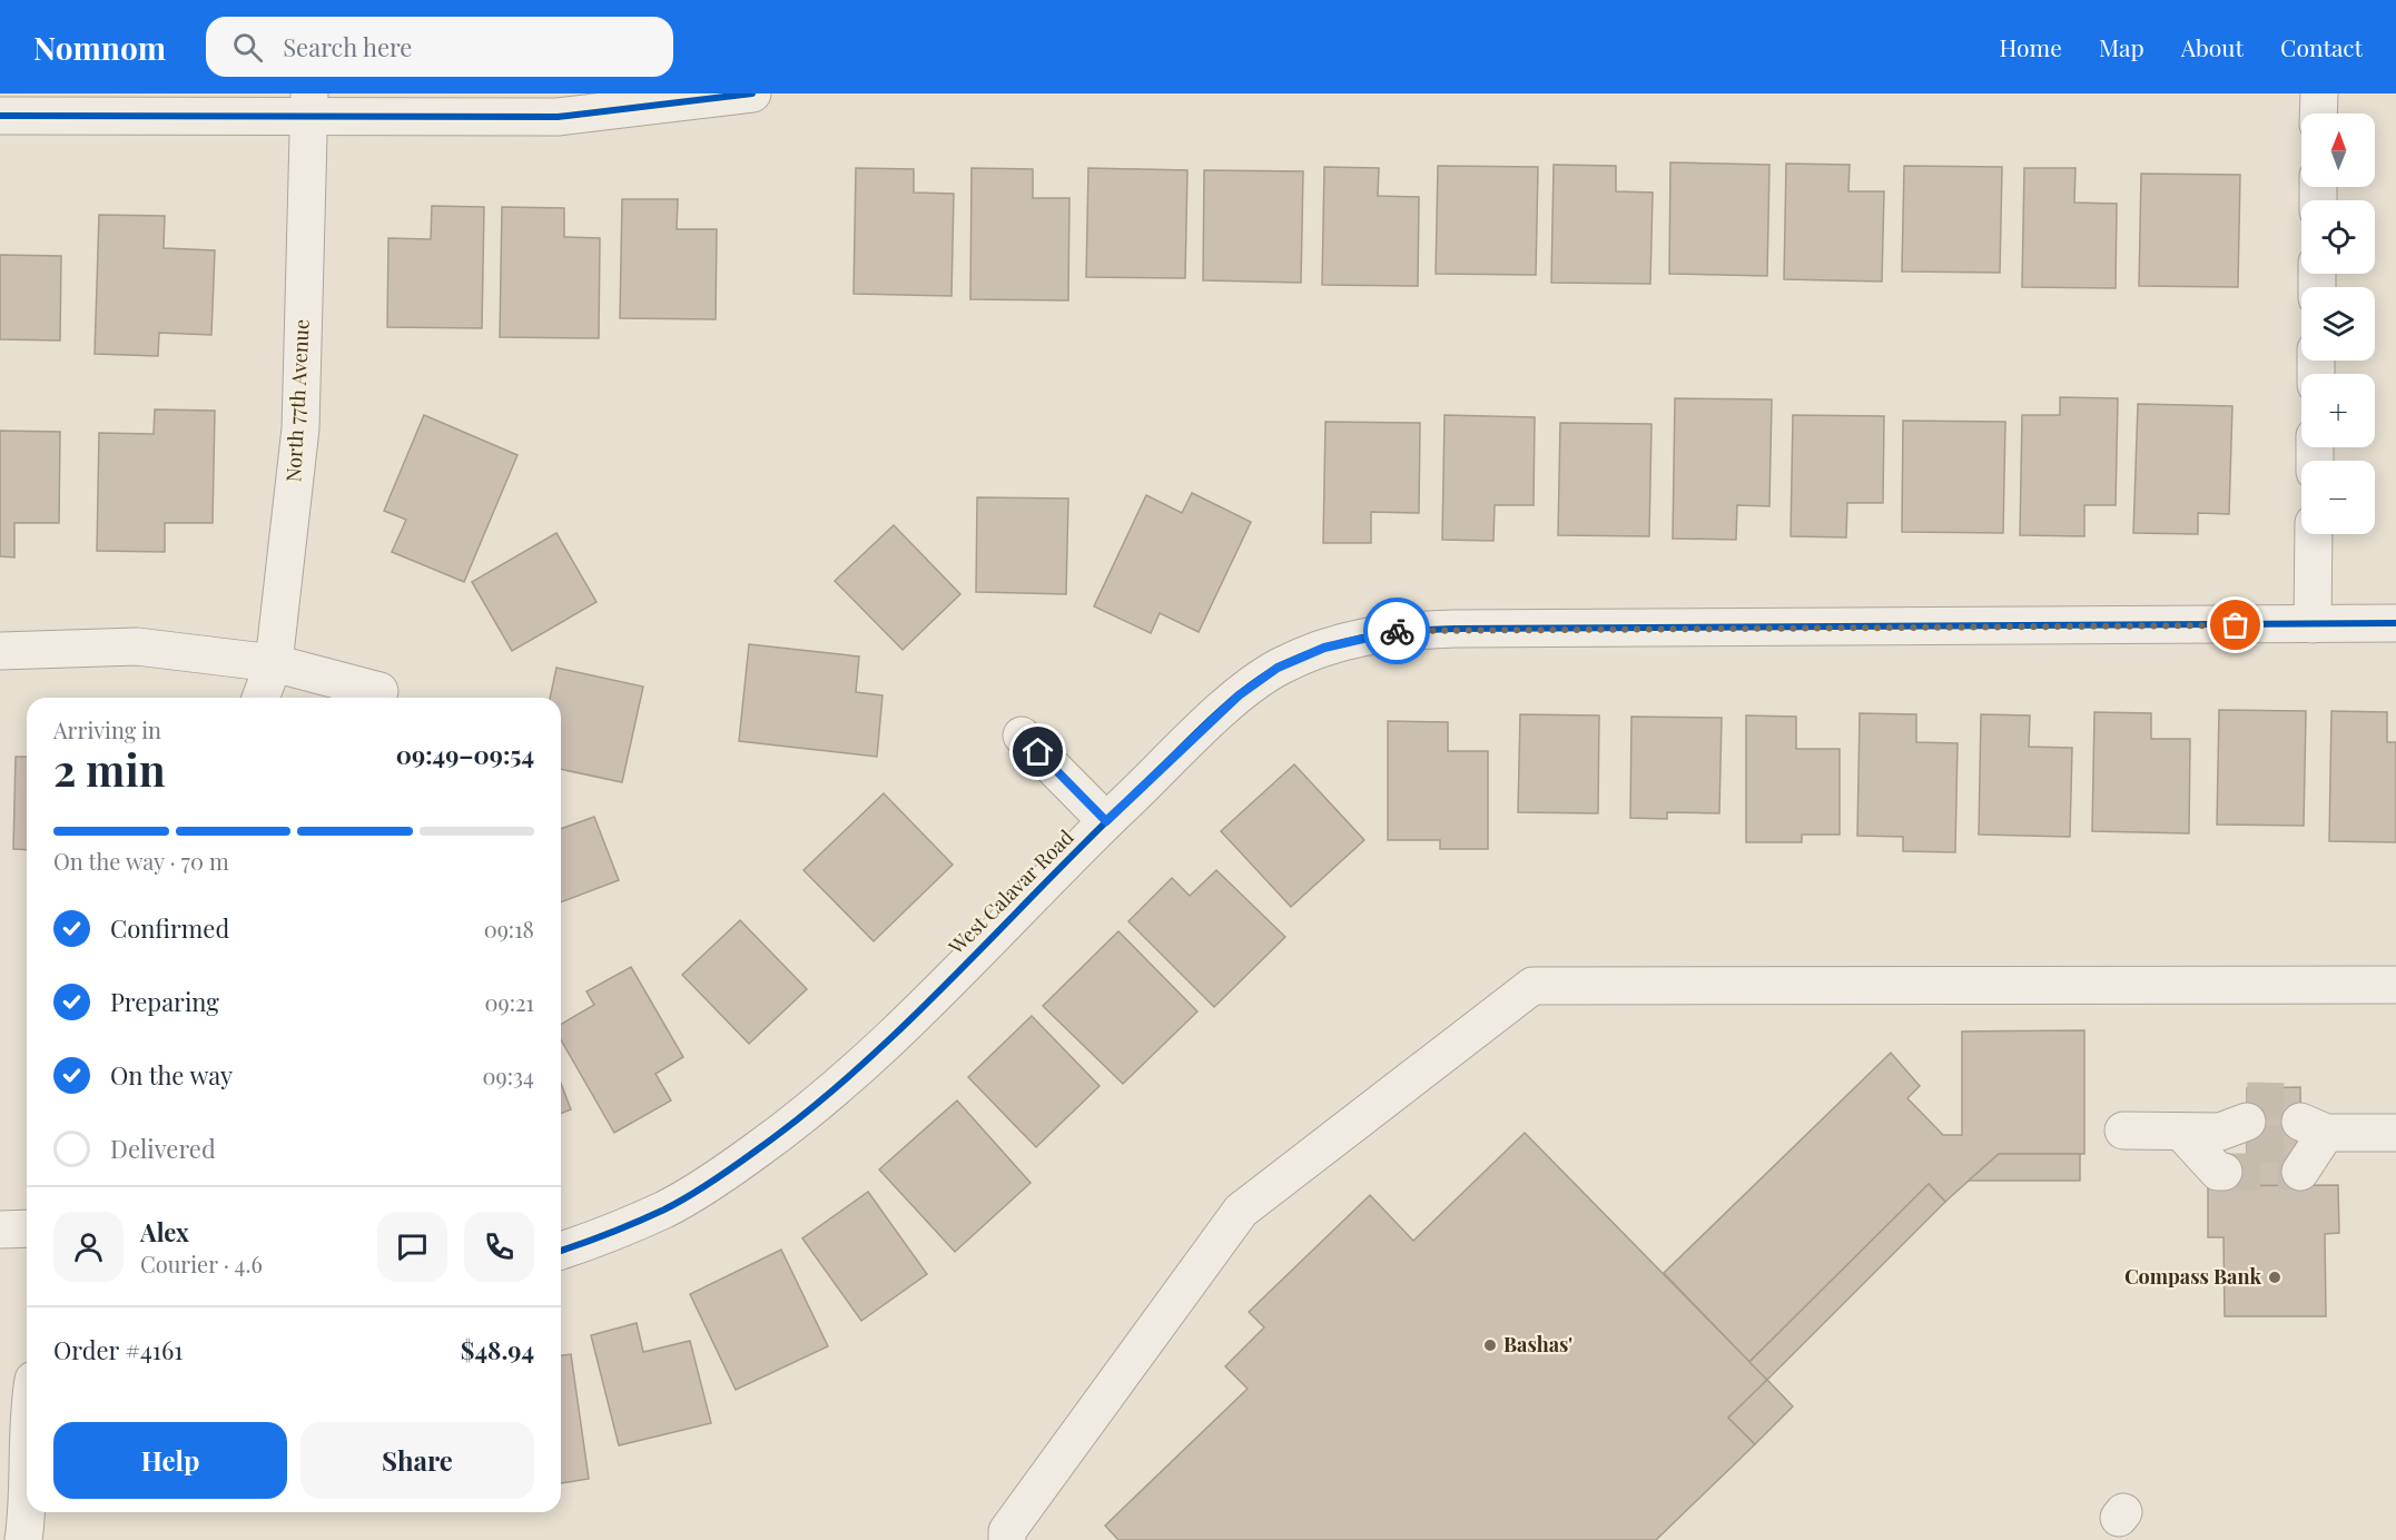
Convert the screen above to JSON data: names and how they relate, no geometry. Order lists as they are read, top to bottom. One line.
{"streets":{"street":["North 77th Avenue","West Calavar Road"]},"places":["Compass Bank","Bashas'"],"north":"top","page":{"header":"Nomnom","search":"Search here","nav":["Home","Map","About","Contact"],"map_buttons":["+","−"],"heading":["2 min","Arriving in","09:49–09:54"],"panel":["Alex","Courier · 4.6","Order #4161","$48.94"],"bar":"On the way · 70 m","list":[["Confirmed","09:18"],["Preparing","09:21"],["On the way","09:34"],"Delivered"],"buttons":["Help","Share"]}}
